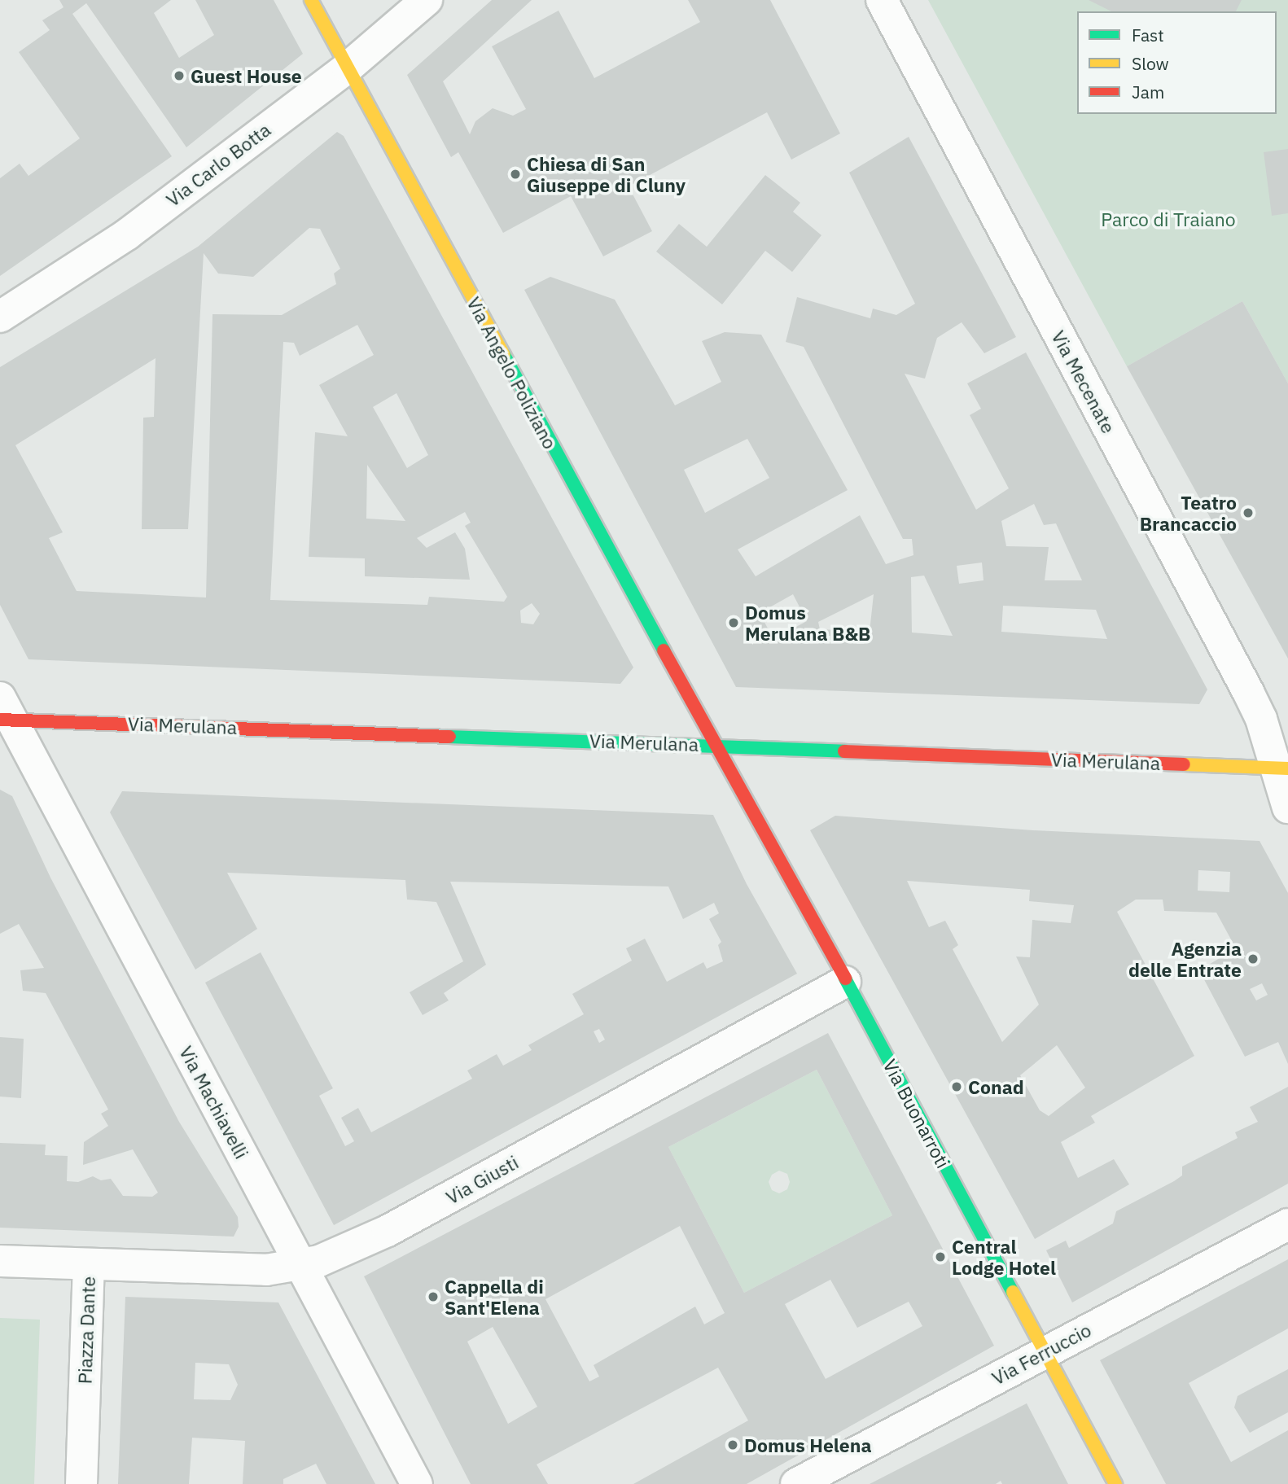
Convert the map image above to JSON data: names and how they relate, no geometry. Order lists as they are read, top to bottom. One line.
{"streets":{"street":["Via Carlo Botta","Via Angelo Poliziano","Via Mecenate","Via Merulana","Via Machiavelli","Via Buonarroti","Via Giusti","Piazza Dante","Via Ferruccio"]},"crossings":[["Via Carlo Botta","Via Angelo Poliziano"],["Via Angelo Poliziano","Via Merulana"],["Via Angelo Poliziano","Via Buonarroti"],["Via Mecenate","Via Merulana"],["Via Merulana","Via Machiavelli"],["Via Merulana","Via Buonarroti"],["Via Machiavelli","Via Giusti"],["Via Buonarroti","Via Giusti"],["Via Buonarroti","Via Ferruccio"],["Via Giusti","Piazza Dante"]],"parks":["Parco di Traiano"],"places":["Guest House","Chiesa di San Giuseppe di Cluny","Teatro Brancaccio","Domus Merulana B&B","Agenzia delle Entrate","Conad","Central Lodge Hotel","Cappella di Sant'Elena","Domus Helena"],"legend":["Fast","Slow","Jam"]}
